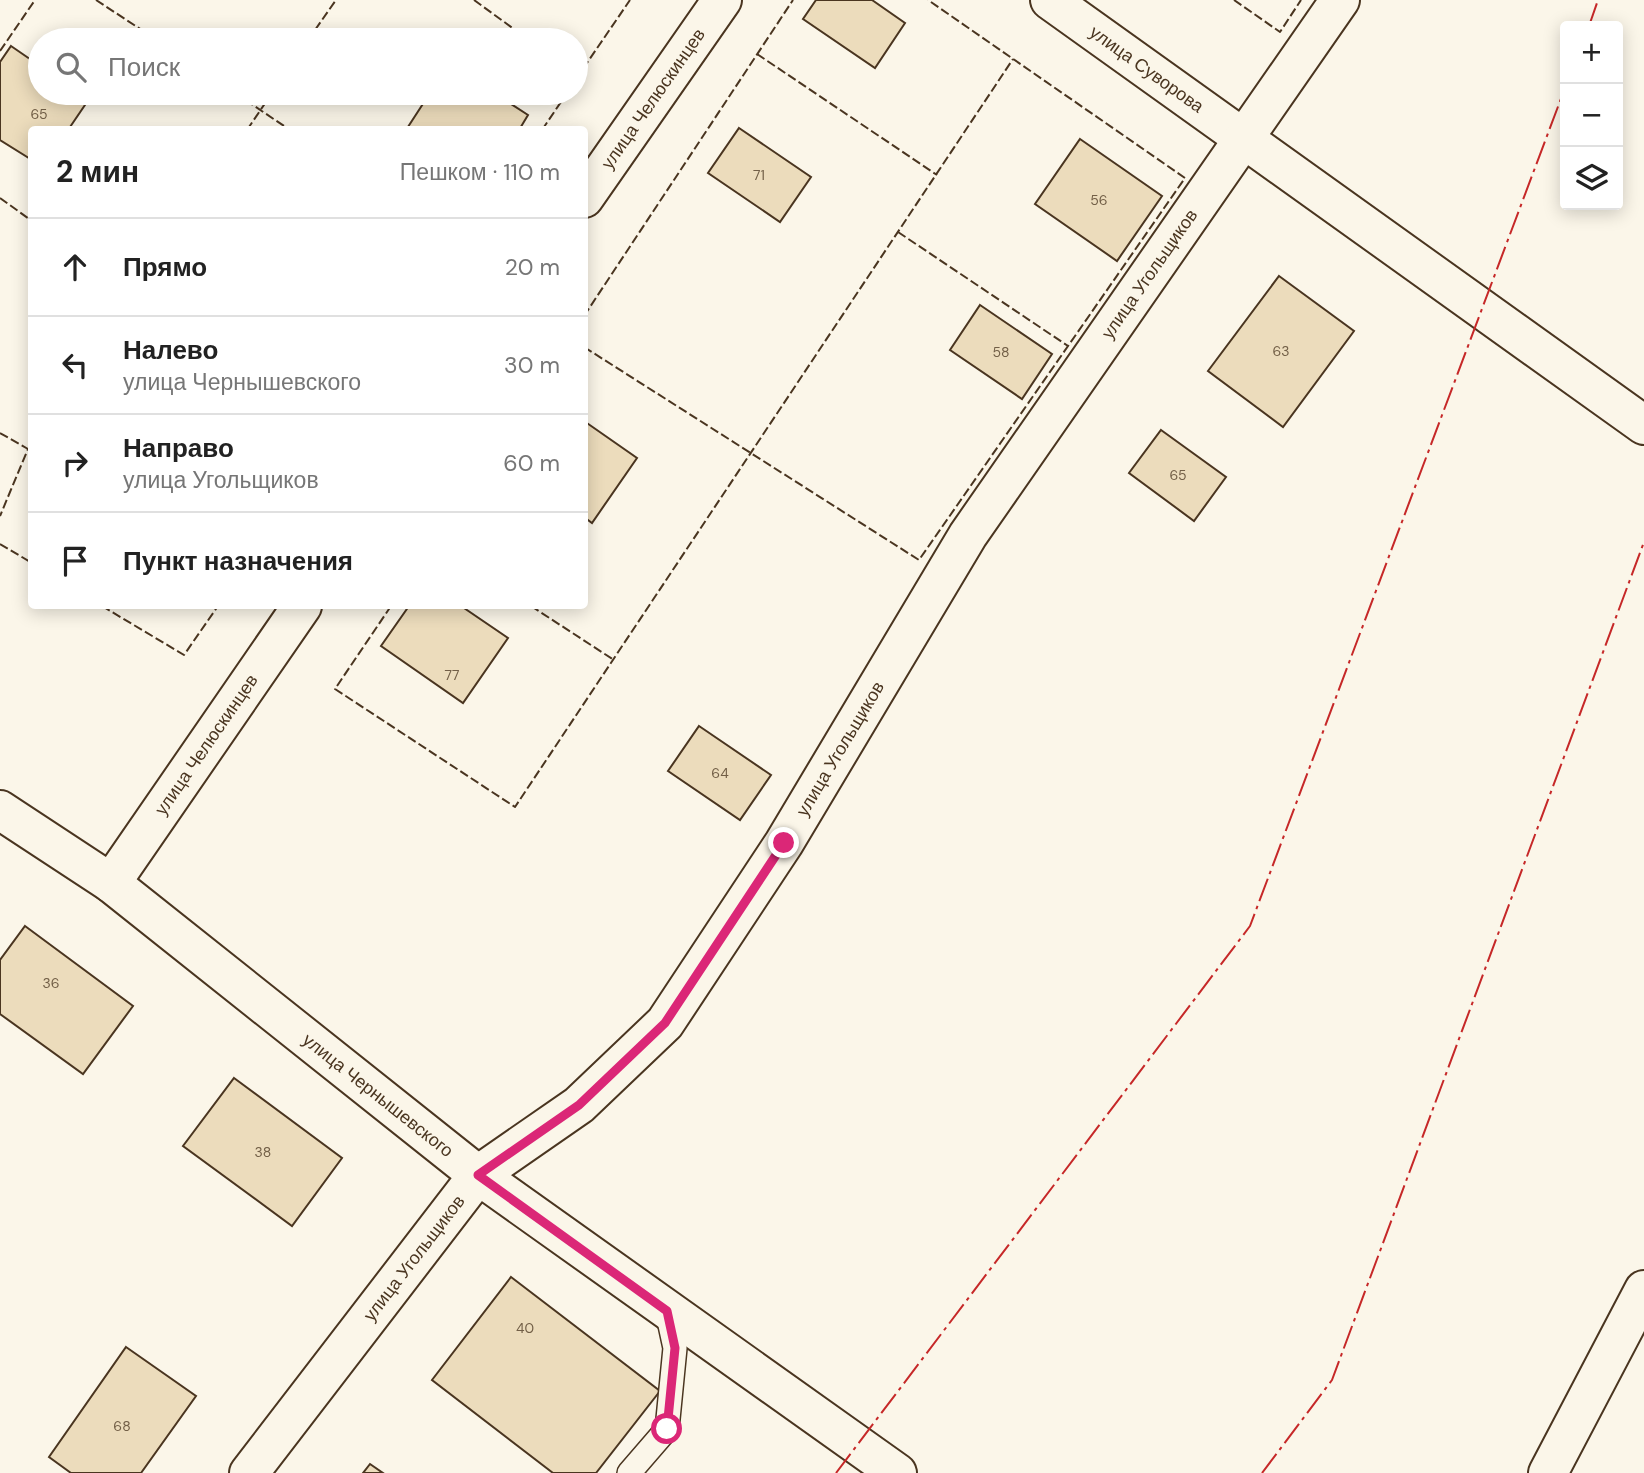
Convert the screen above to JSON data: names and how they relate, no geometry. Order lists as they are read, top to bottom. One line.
{"streets":{"street":["улица Суворова","улица Челюскинцев","улица Угольщиков","улица Чернышевского"]},"crossings":[["улица Суворова","улица Угольщиков"],["улица Челюскинцев","улица Чернышевского"],["улица Угольщиков","улица Чернышевского"]],"house_numbers":["65","71","56","63","58","65","77","64","36","38","40","68"],"page":{"map_buttons":["+","−"],"search":"Поиск","heading":["2 мин","Пешком · 110 m"],"list":[["Прямо","20 m"],["Налево","улица Чернышевского","30 m"],["Направо","улица Угольщиков","60 m"],"Пункт назначения"]}}
